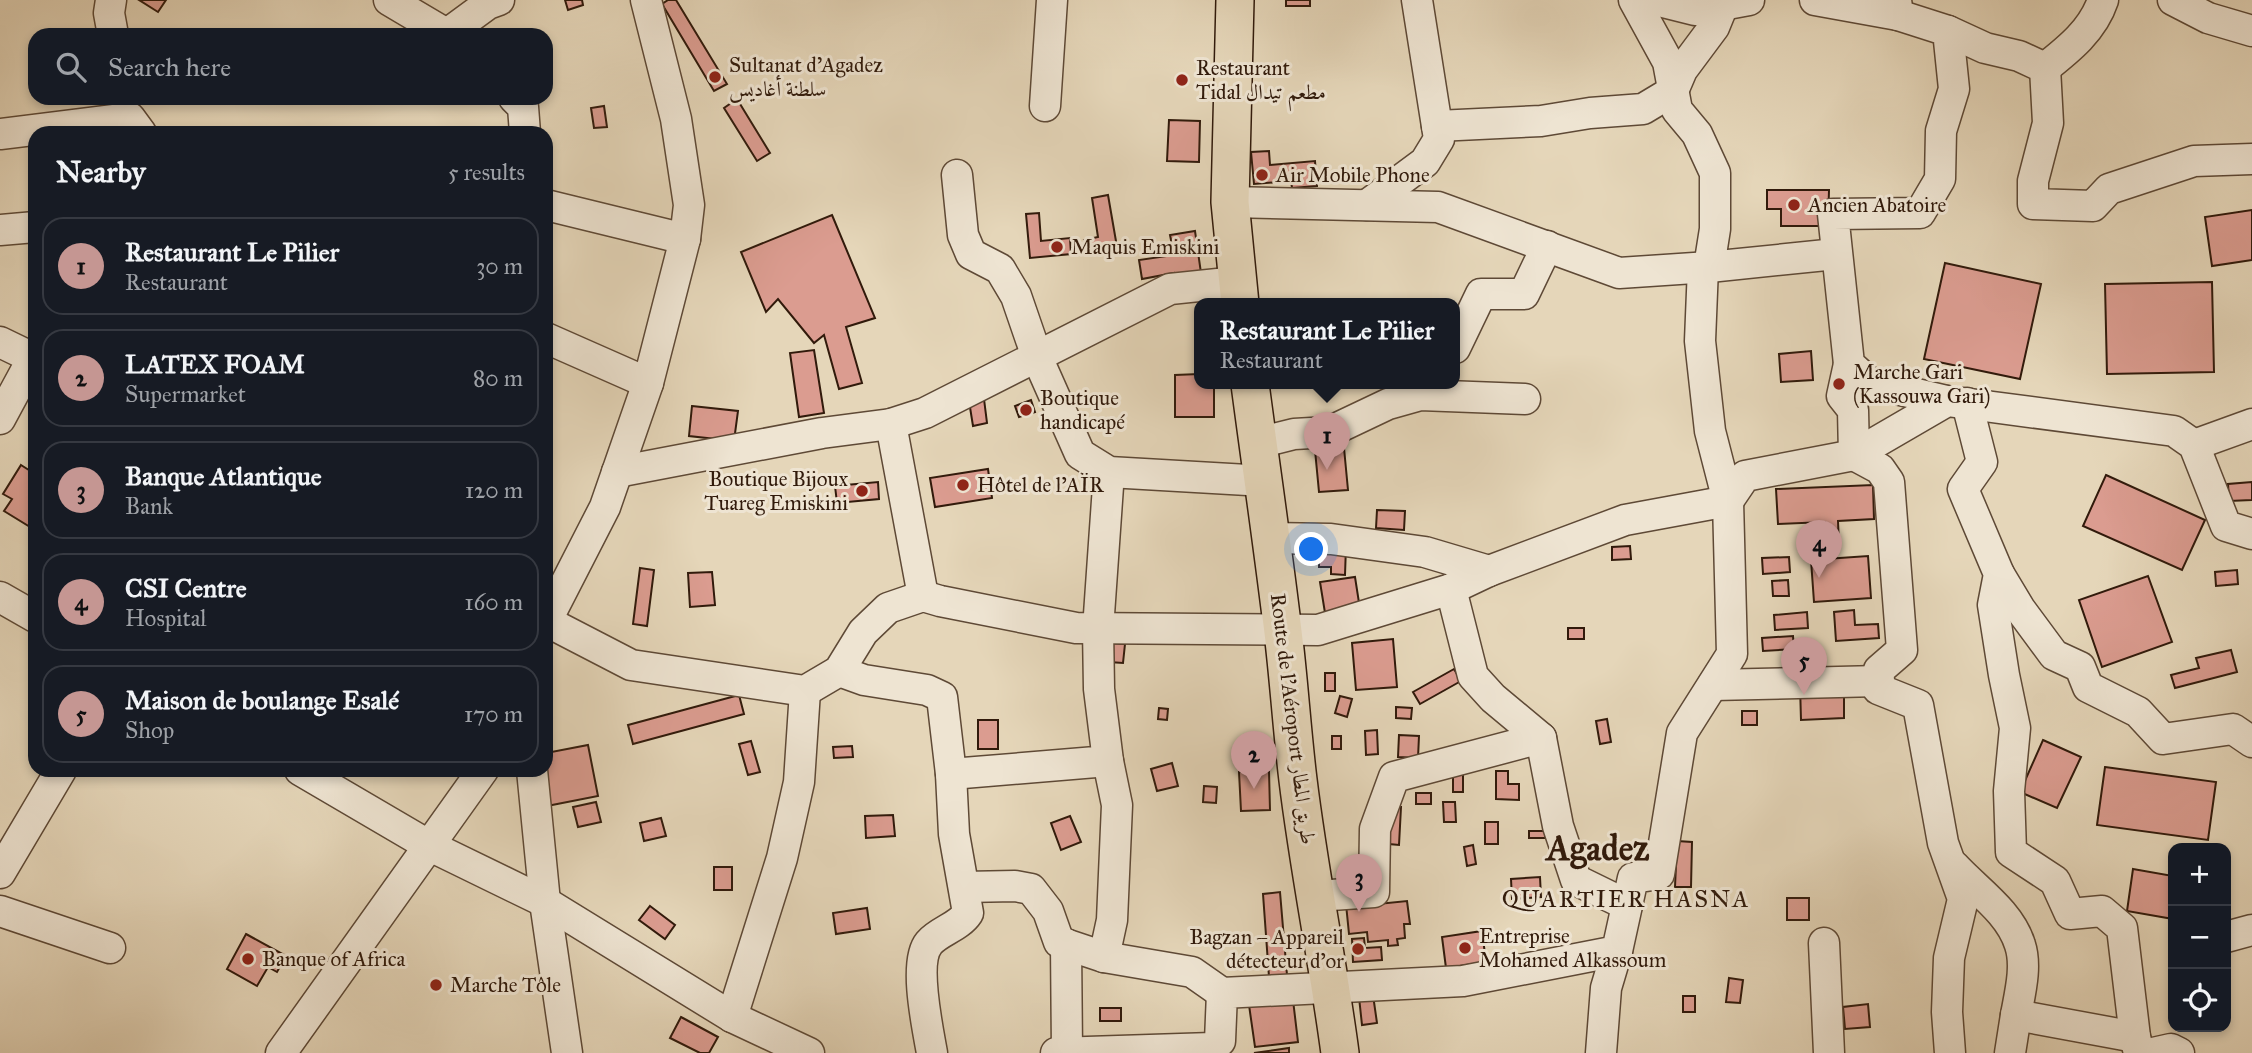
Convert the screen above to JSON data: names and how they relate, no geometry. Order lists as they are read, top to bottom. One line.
{"streets":{"main road":["Route de l'Aéroport طريق المطار"]},"districts":["Agadez","QUARTIER HASNA"],"places":["Sultanat d'Agadez سلطنة أغاديس","Restaurant Tidal مطعم تيدال","Air Mobile Phone","Ancien Abatoire","Maquis Emiskini","Marche Gari (Kassouwa Gari)","Boutique handicapé","Hôtel de l’AÏR","Boutique Bijoux Tuareg Emiskini","Entreprise Mohamed Alkassoum","Bagzan – Appareil détecteur d’or","Banque of Africa","Marche Tôle"],"page":{"search":"Search here","heading":["Nearby","5 results"],"list":[{"mark":"1","name":"Restaurant Le Pilier","note":"Restaurant","value":"30 m"},{"mark":"2","name":"LATEX FOAM","note":"Supermarket","value":"80 m"},{"mark":"3","name":"Banque Atlantique","note":"Bank","value":"120 m"},{"mark":"4","name":"CSI Centre","note":"Hospital","value":"160 m"},{"mark":"5","name":"Maison de boulange Esalé","note":"Shop","value":"170 m"}],"popup":["Restaurant Le Pilier","Restaurant"],"pins":["1","4","5","2","3"],"map_buttons":["+","−"]}}
